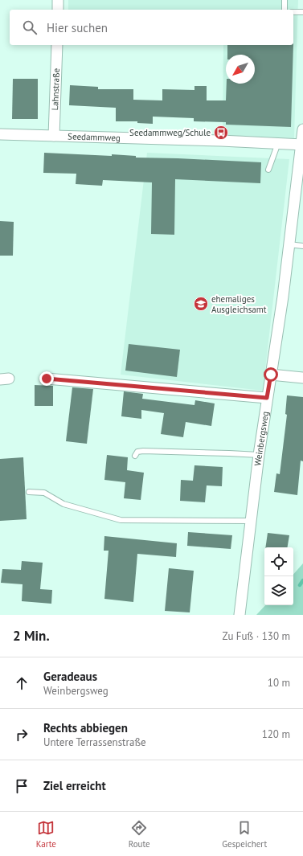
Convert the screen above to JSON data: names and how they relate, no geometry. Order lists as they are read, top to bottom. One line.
{"streets":{"street":["Lahnstraße","Seedammweg","Weinbergsweg"]},"crossings":[["Lahnstraße","Seedammweg"],["Seedammweg","Weinbergsweg"]],"places":{"bus stop":["Seedammweg/Schule"],"school or university":["ehemaliges Ausgleichsamt"]},"north":"bottom left","page":{"search":"Hier suchen","heading":["2 Min.","Zu Fuß · 130 m"],"list":[["Geradeaus","Weinbergsweg","10 m"],["Rechts abbiegen","Untere Terrassenstraße","120 m"],"Ziel erreicht"],"nav":["Karte","Route","Gespeichert"]}}
